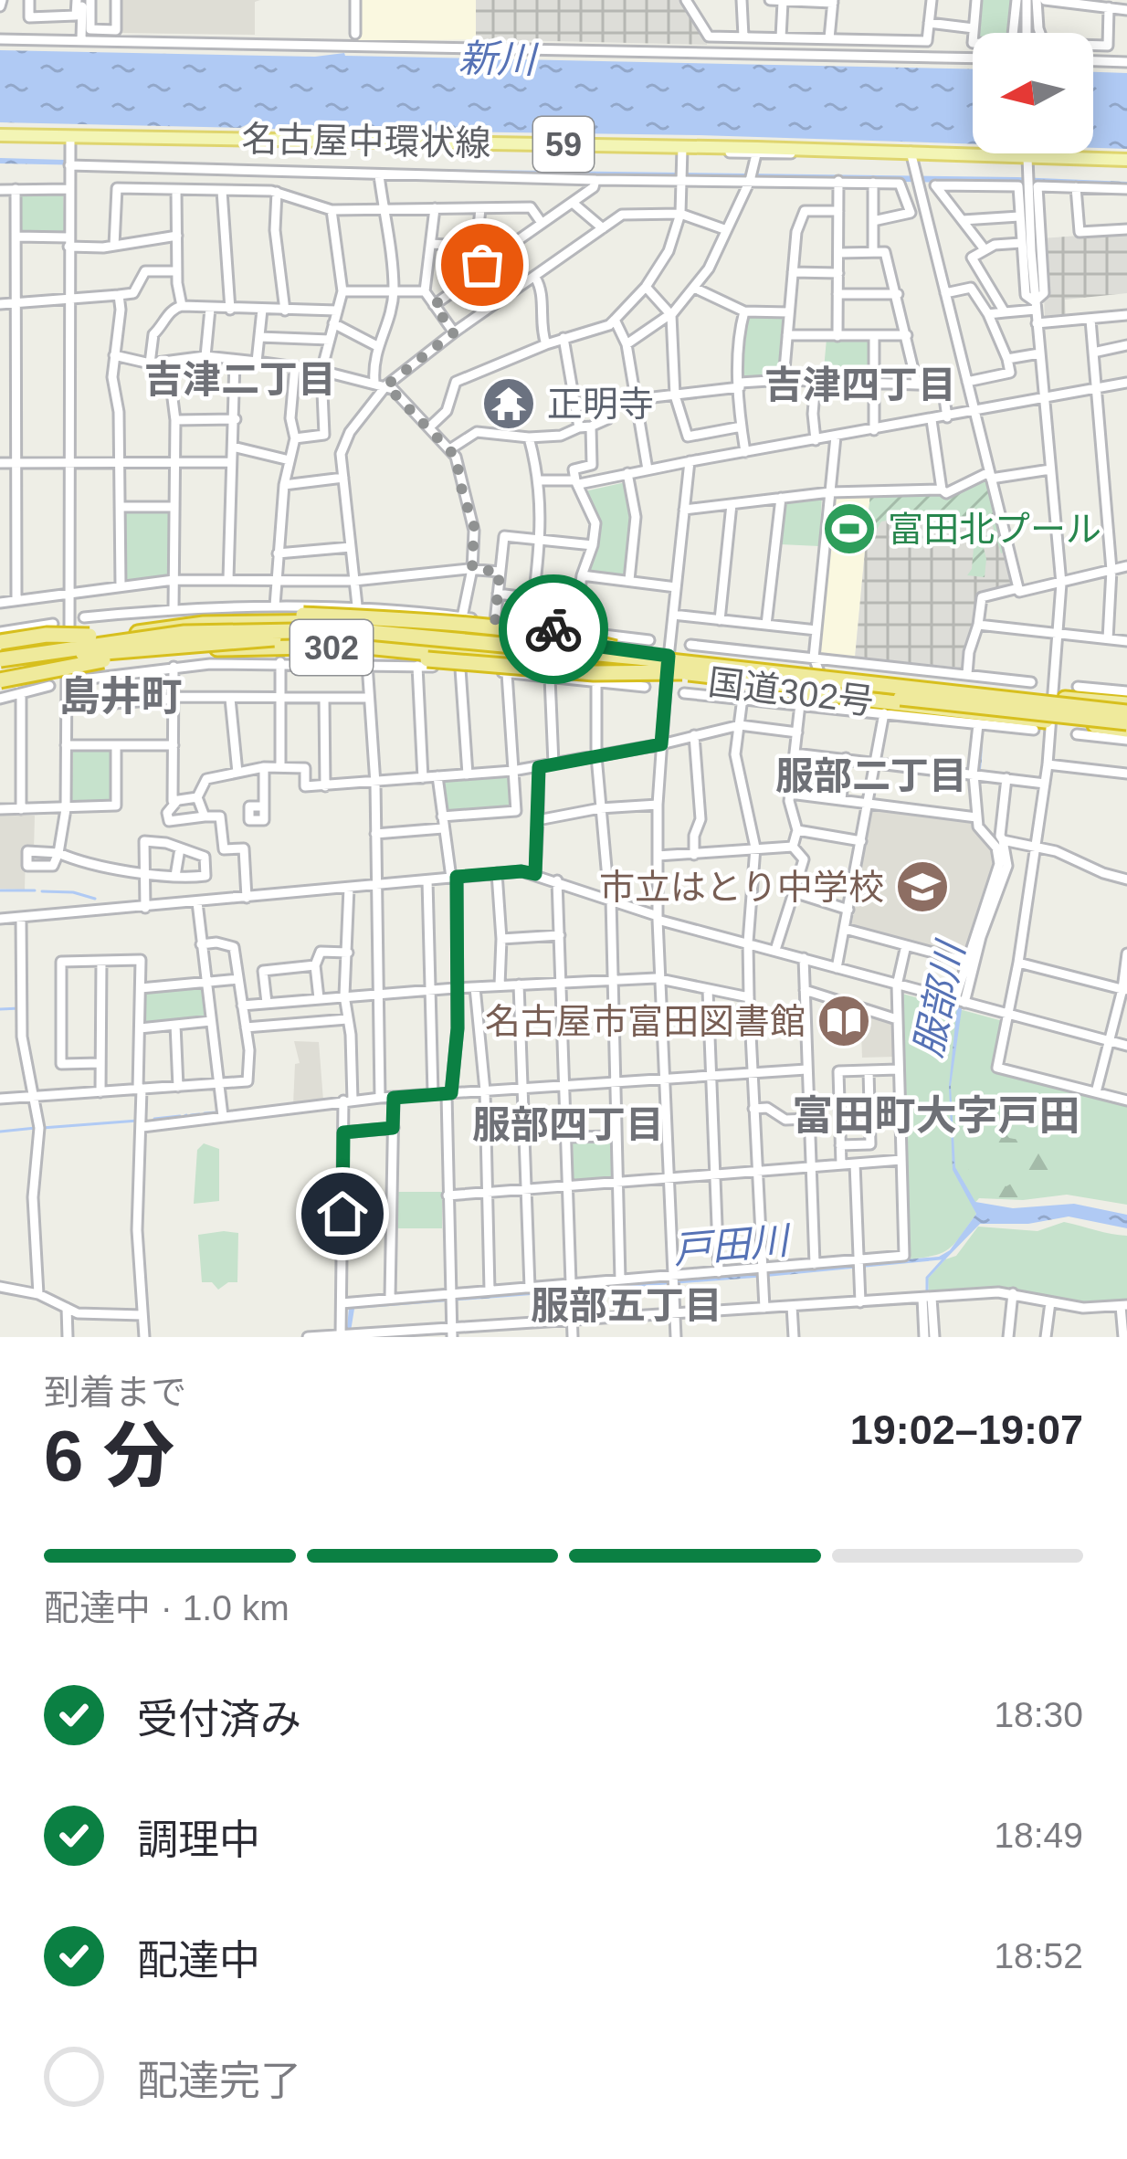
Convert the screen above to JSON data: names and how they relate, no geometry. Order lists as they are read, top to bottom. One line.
{"streets":{"highway":["302","国道302号"],"main road":["名古屋中環状線","59"]},"districts":["吉津二丁目","吉津四丁目","島井町","服部二丁目","富田町大字戸田","服部四丁目","服部五丁目"],"water":["新川","服部川","戸田川"],"places":{"temple":["正明寺"],"sports":["富田北プール"],"school or university":["市立はとり中学校"],"library":["名古屋市富田図書館"]},"north":"left","page":{"heading":["6 分","到着まで","19:02–19:07"],"bar":"配達中 · 1.0 km","list":[["受付済み","18:30"],["調理中","18:49"],["配達中","18:52"],"配達完了"]}}
